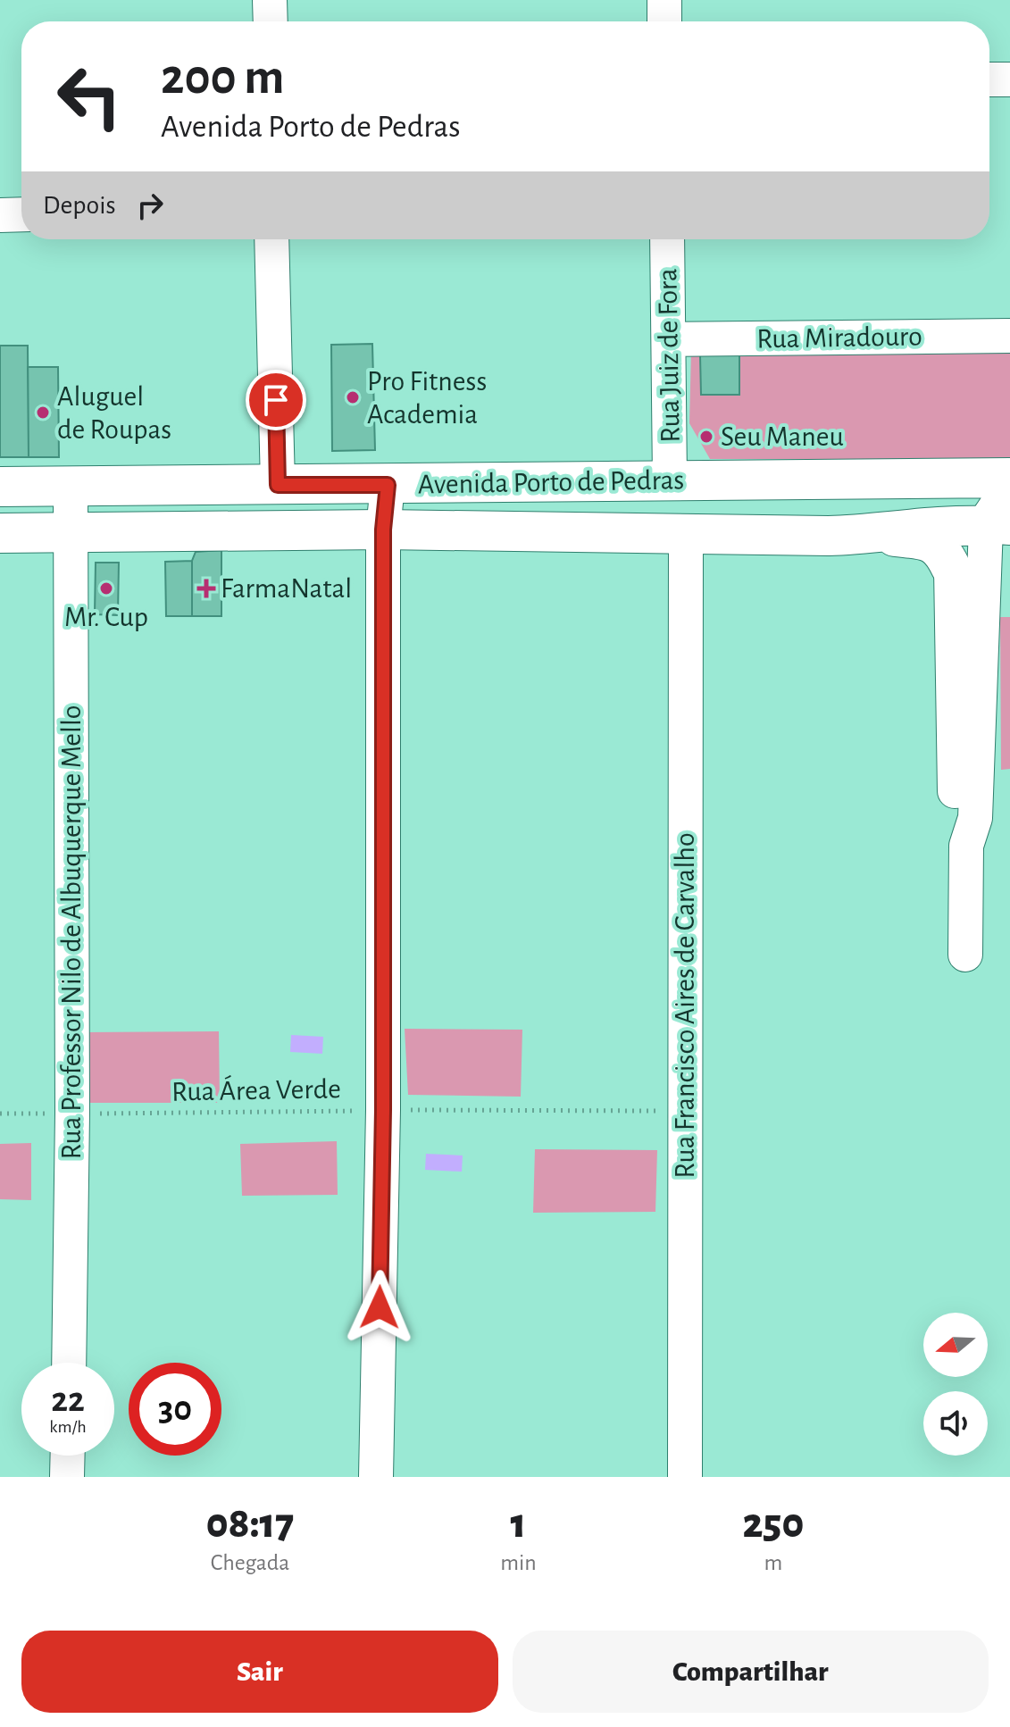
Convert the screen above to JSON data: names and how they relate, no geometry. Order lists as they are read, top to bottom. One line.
{"streets":{"main road":["Avenida Porto de Pedras"],"street":["Rua Miradouro","Rua Juiz de Fora","Rua Professor Nilo de Albuquerque Mello","Rua Francisco Aires de Carvalho"],"path":["Rua Área Verde"]},"crossings":[["Rua Miradouro","Rua Juiz de Fora"],["Rua Juiz de Fora","Avenida Porto de Pedras"],["Avenida Porto de Pedras","Rua Professor Nilo de Albuquerque Mello"],["Avenida Porto de Pedras","Rua Francisco Aires de Carvalho"],["Rua Professor Nilo de Albuquerque Mello","Rua Área Verde"],["Rua Francisco Aires de Carvalho","Rua Área Verde"]],"places":{"other":["Pro Fitness Academia","Aluguel de Roupas","Seu Maneu","Mr. Cup"],"health":["FarmaNatal"]},"north":"left","page":{"turn":["200 m","Avenida Porto de Pedras"],"then":"Depois","speed":"22 km/h","limit":"30","eta":["08:17","Chegada","1","min","250","m"],"buttons":["Sair","Compartilhar"]}}
